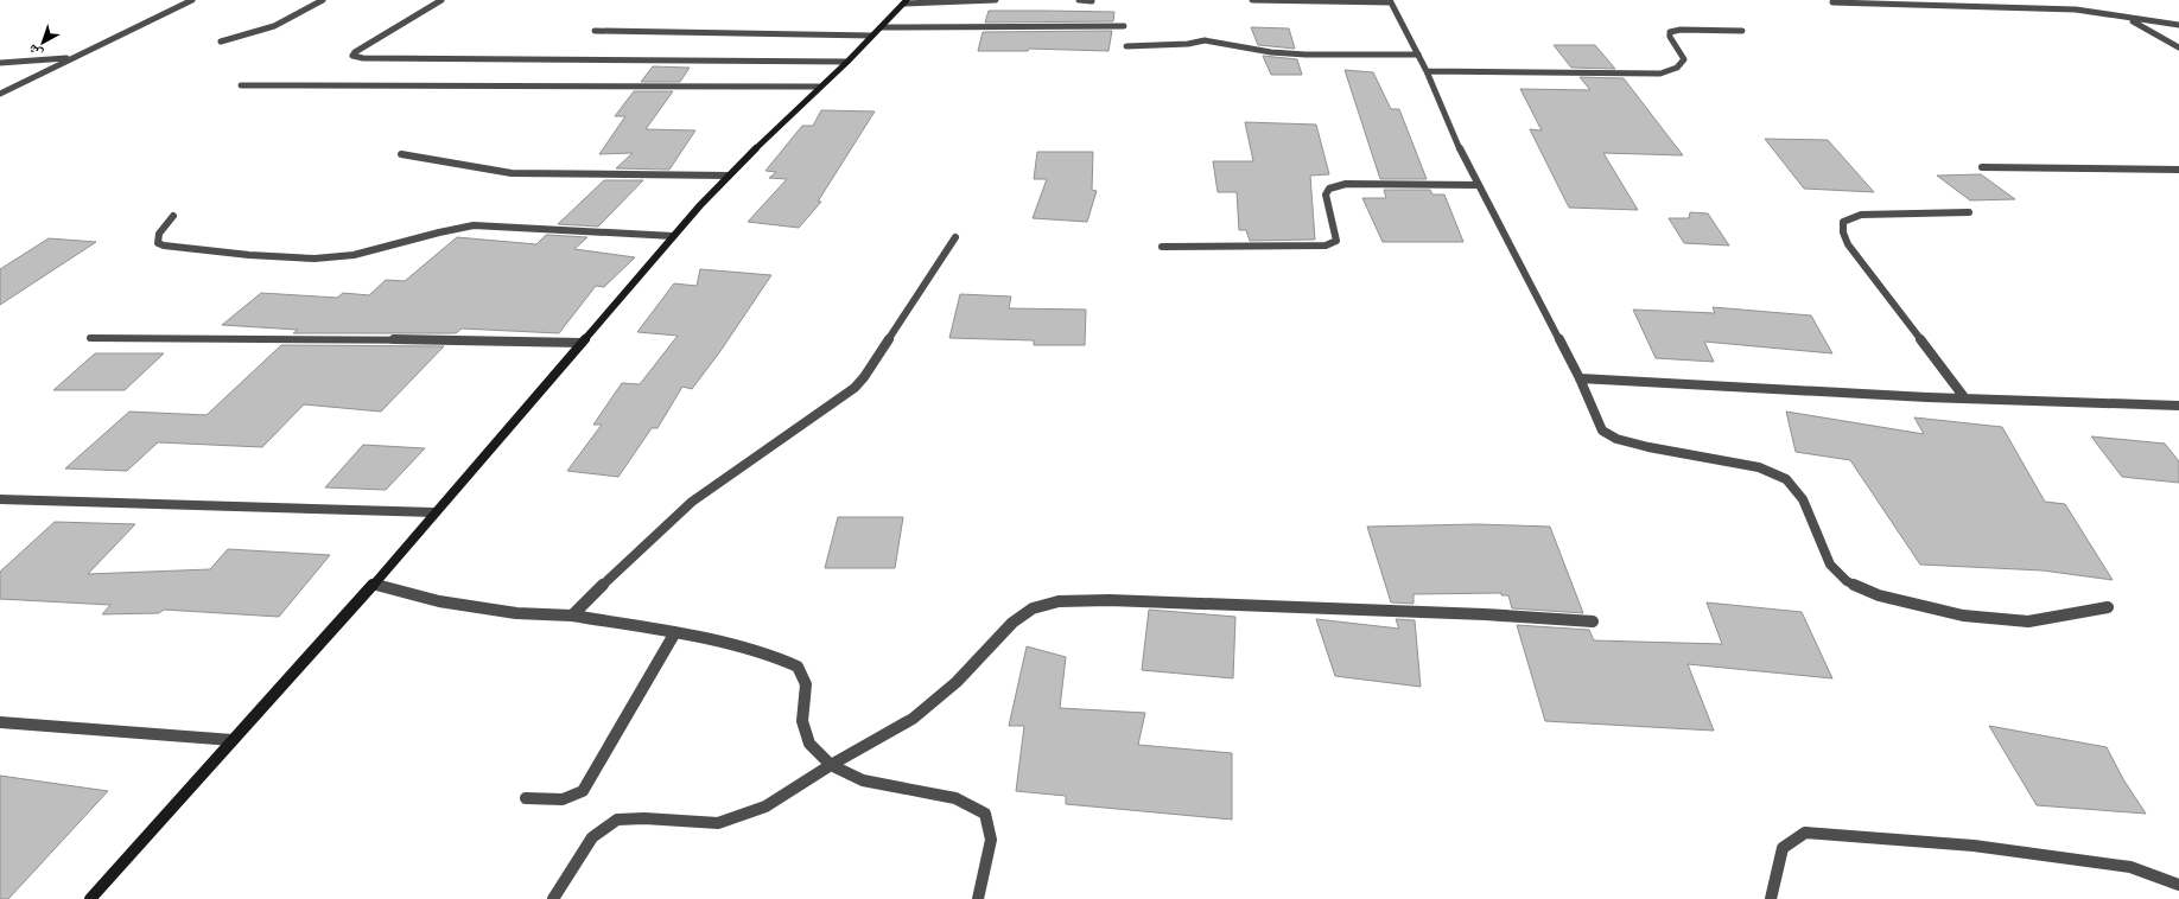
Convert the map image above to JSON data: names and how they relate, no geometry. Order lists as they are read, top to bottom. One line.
{"north":"bottom left"}
